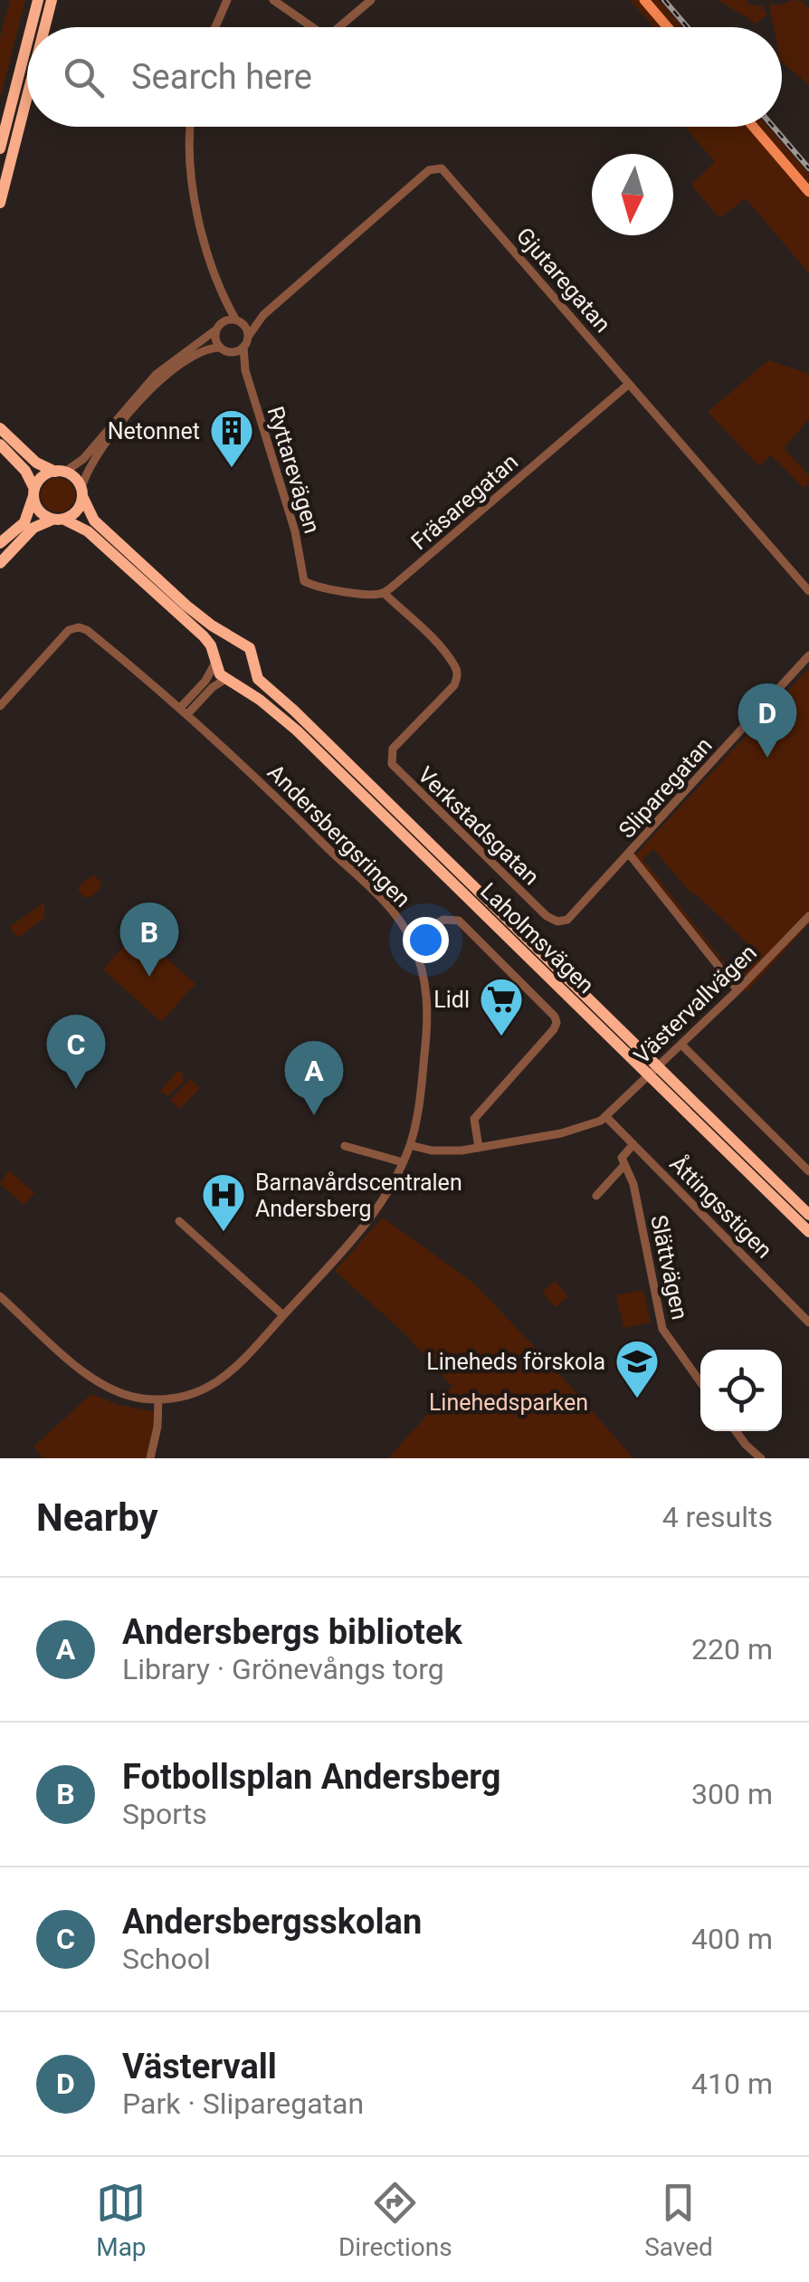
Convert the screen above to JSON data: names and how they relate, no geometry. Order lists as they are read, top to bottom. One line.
{"streets":{"highway":["Laholmsvägen"],"street":["Gjutaregatan","Ryttarevägen","Fräsaregatan","Sliparegatan","Verkstadsgatan","Andersbergsringen","Västervallvägen","Åttingsstigen","Slättvägen"]},"crossings":[["Gjutaregatan","Ryttarevägen"],["Gjutaregatan","Fräsaregatan"],["Ryttarevägen","Fräsaregatan"],["Ryttarevägen","Verkstadsgatan"],["Fräsaregatan","Verkstadsgatan"],["Sliparegatan","Verkstadsgatan"],["Sliparegatan","Västervallvägen"],["Laholmsvägen","Västervallvägen"],["Västervallvägen","Åttingsstigen"]],"parks":["Linehedsparken"],"places":{"building":["Netonnet"],"supermarket":["Lidl"],"hospital":["Barnavårdscentralen Andersberg"],"school or university":["Lineheds förskola"]},"north":"bottom","page":{"search":"Search here","pins":["D","B","C","A"],"heading":["Nearby","4 results"],"list":[{"mark":"A","name":"Andersbergs bibliotek","note":"Library · Grönevångs torg","value":"220 m"},{"mark":"B","name":"Fotbollsplan Andersberg","note":"Sports","value":"300 m"},{"mark":"C","name":"Andersbergsskolan","note":"School","value":"400 m"},{"mark":"D","name":"Västervall","note":"Park · Sliparegatan","value":"410 m"}],"nav":["Map","Directions","Saved"]}}
